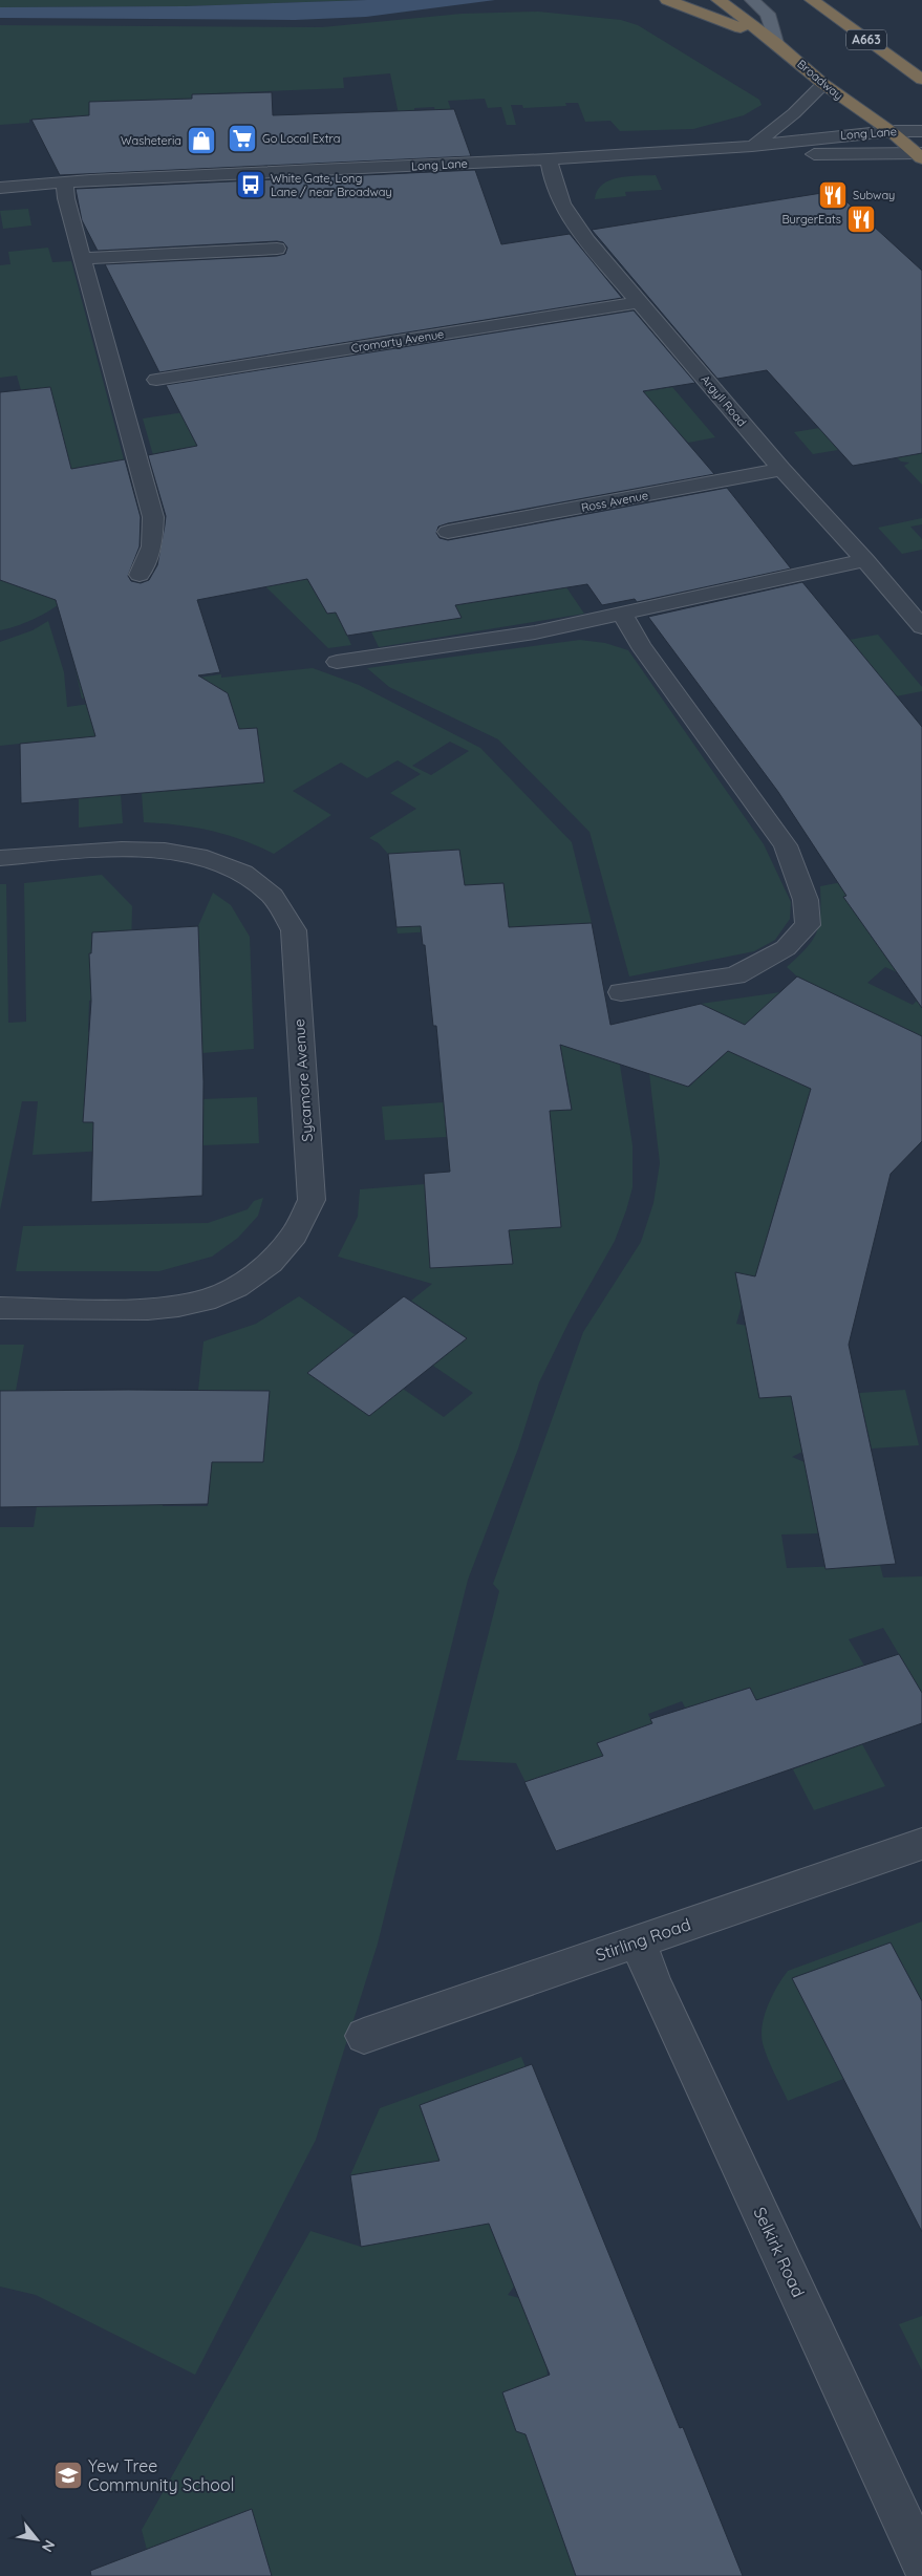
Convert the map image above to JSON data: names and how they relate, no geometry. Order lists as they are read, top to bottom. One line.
{"streets":{"highway":["A663","Broadway"],"street":["Long Lane","Cromarty Avenue","Argyll Road","Ross Avenue","Sycamore Avenue","Stirling Road","Selkirk Road"]},"crossings":[["Broadway","Long Lane"],["Long Lane","Argyll Road"],["Cromarty Avenue","Argyll Road"],["Argyll Road","Ross Avenue"],["Stirling Road","Selkirk Road"]],"places":{"supermarket":["Go Local Extra"],"shop":["Washeteria"],"bus stop":["White Gate, Long Lane / near Broadway"],"restaurant":["Subway","BurgerEats"],"school or university":["Yew Tree Community School"]},"north":"bottom right"}
